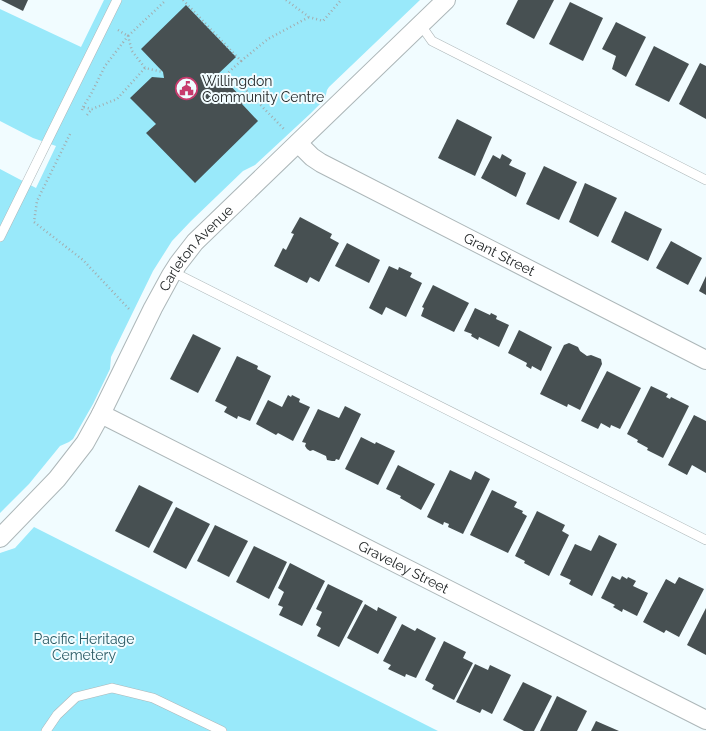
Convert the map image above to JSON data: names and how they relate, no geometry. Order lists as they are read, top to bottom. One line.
{"streets":{"street":["Carleton Avenue","Grant Street","Graveley Street"]},"crossings":[["Carleton Avenue","Grant Street"],["Carleton Avenue","Graveley Street"]],"parks":["Pacific Heritage Cemetery"],"places":{"public building":["Willingdon Community Centre"]}}
